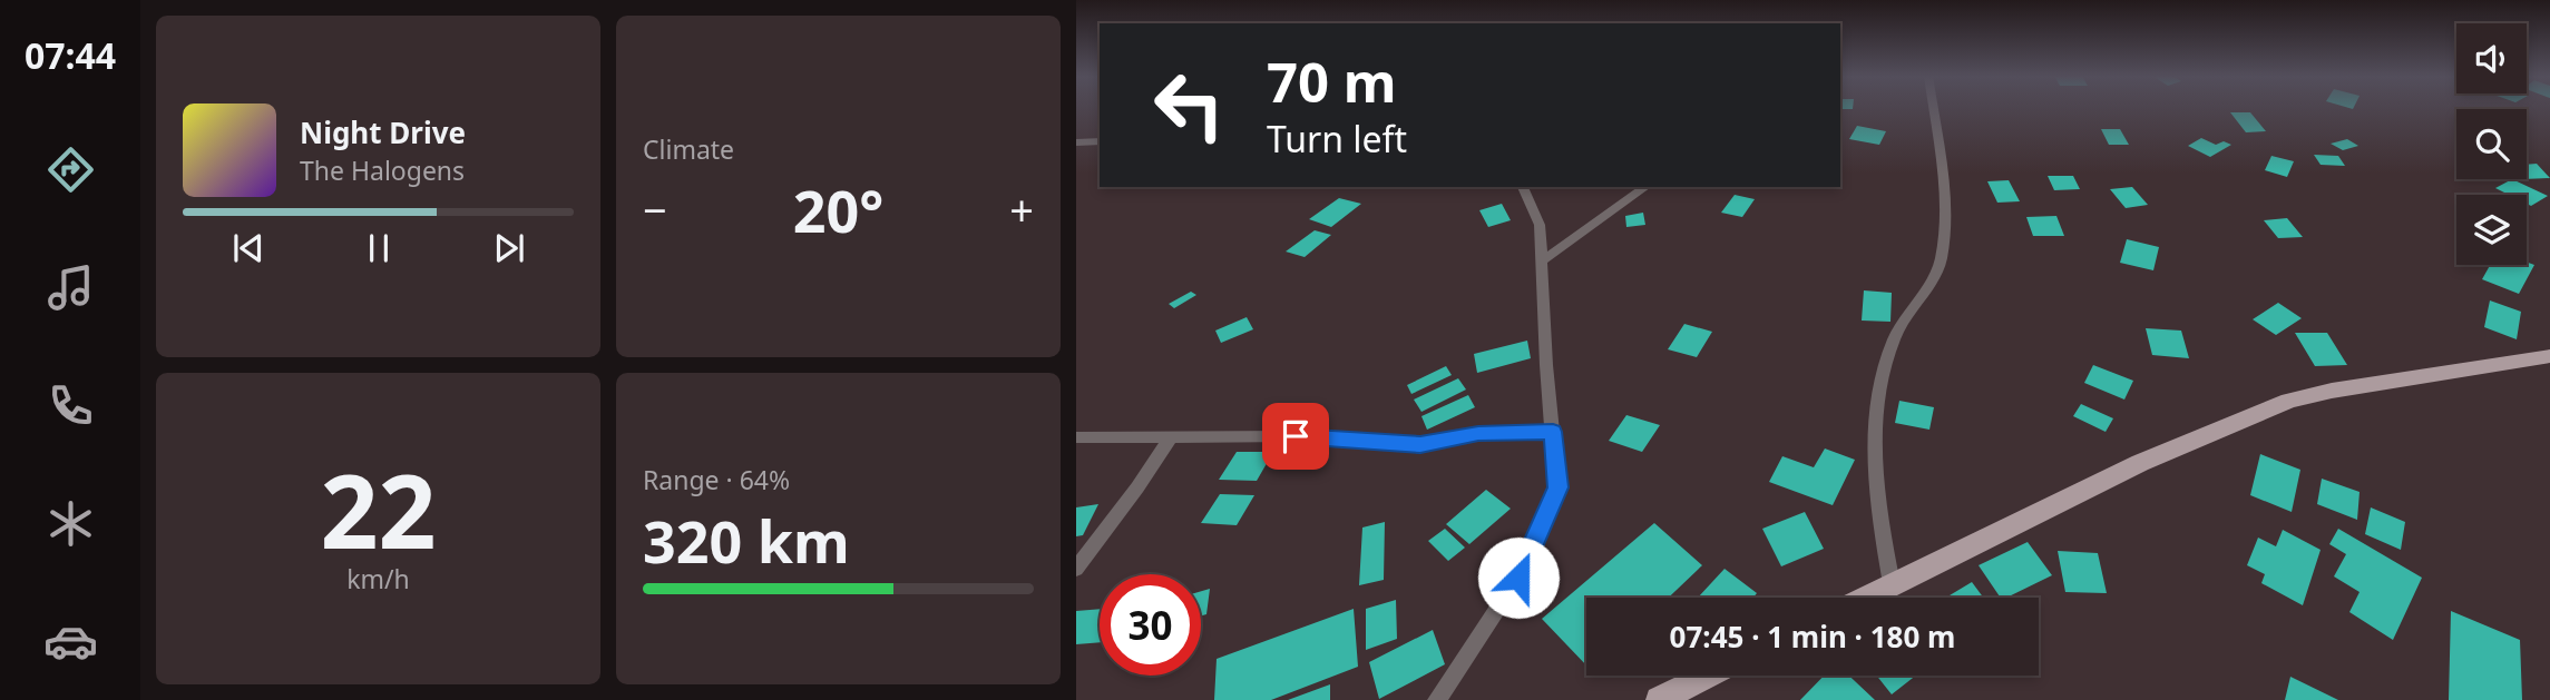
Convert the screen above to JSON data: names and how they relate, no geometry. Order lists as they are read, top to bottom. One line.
{"page":{"tabs":"07:44","tile":["Climate",["22","km/h"],["Range · 64%","320 km"]],"turn":["70 m","Turn left"],"song":["Night Drive","The Halogens"],"heat":["−","20°","+"],"limit":"30","trip":"07:45 · 1 min · 180 m"}}
